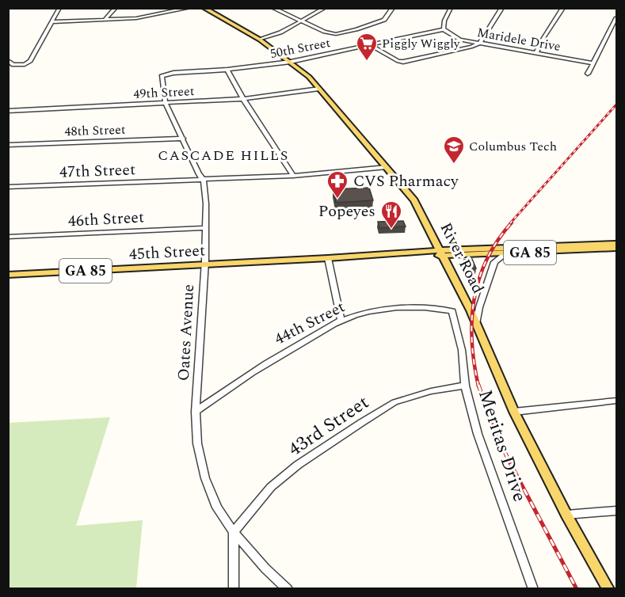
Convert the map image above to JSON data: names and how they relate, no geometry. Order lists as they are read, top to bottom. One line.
{"streets":{"main road":["45th Street","GA 85","River Road"],"street":["Maridele Drive","50th Street","49th Street","48th Street","47th Street","46th Street","44th Street","Oates Avenue","43rd Street","Meritas Drive"]},"crossings":[["Maridele Drive","50th Street"],["50th Street","River Road"],["50th Street","Oates Avenue"],["49th Street","River Road"],["49th Street","Oates Avenue"],["48th Street","Oates Avenue"],["47th Street","River Road"],["47th Street","Oates Avenue"],["46th Street","Oates Avenue"],["45th Street","River Road"],["45th Street","Oates Avenue"],["44th Street","Oates Avenue"],["44th Street","Meritas Drive"],["Oates Avenue","43rd Street"],["43rd Street","Meritas Drive"]],"districts":["CASCADE HILLS"],"places":{"supermarket":["Piggly Wiggly"],"school or university":["Columbus Tech"],"pharmacy":["CVS Pharmacy"],"restaurant":["Popeyes"]}}
